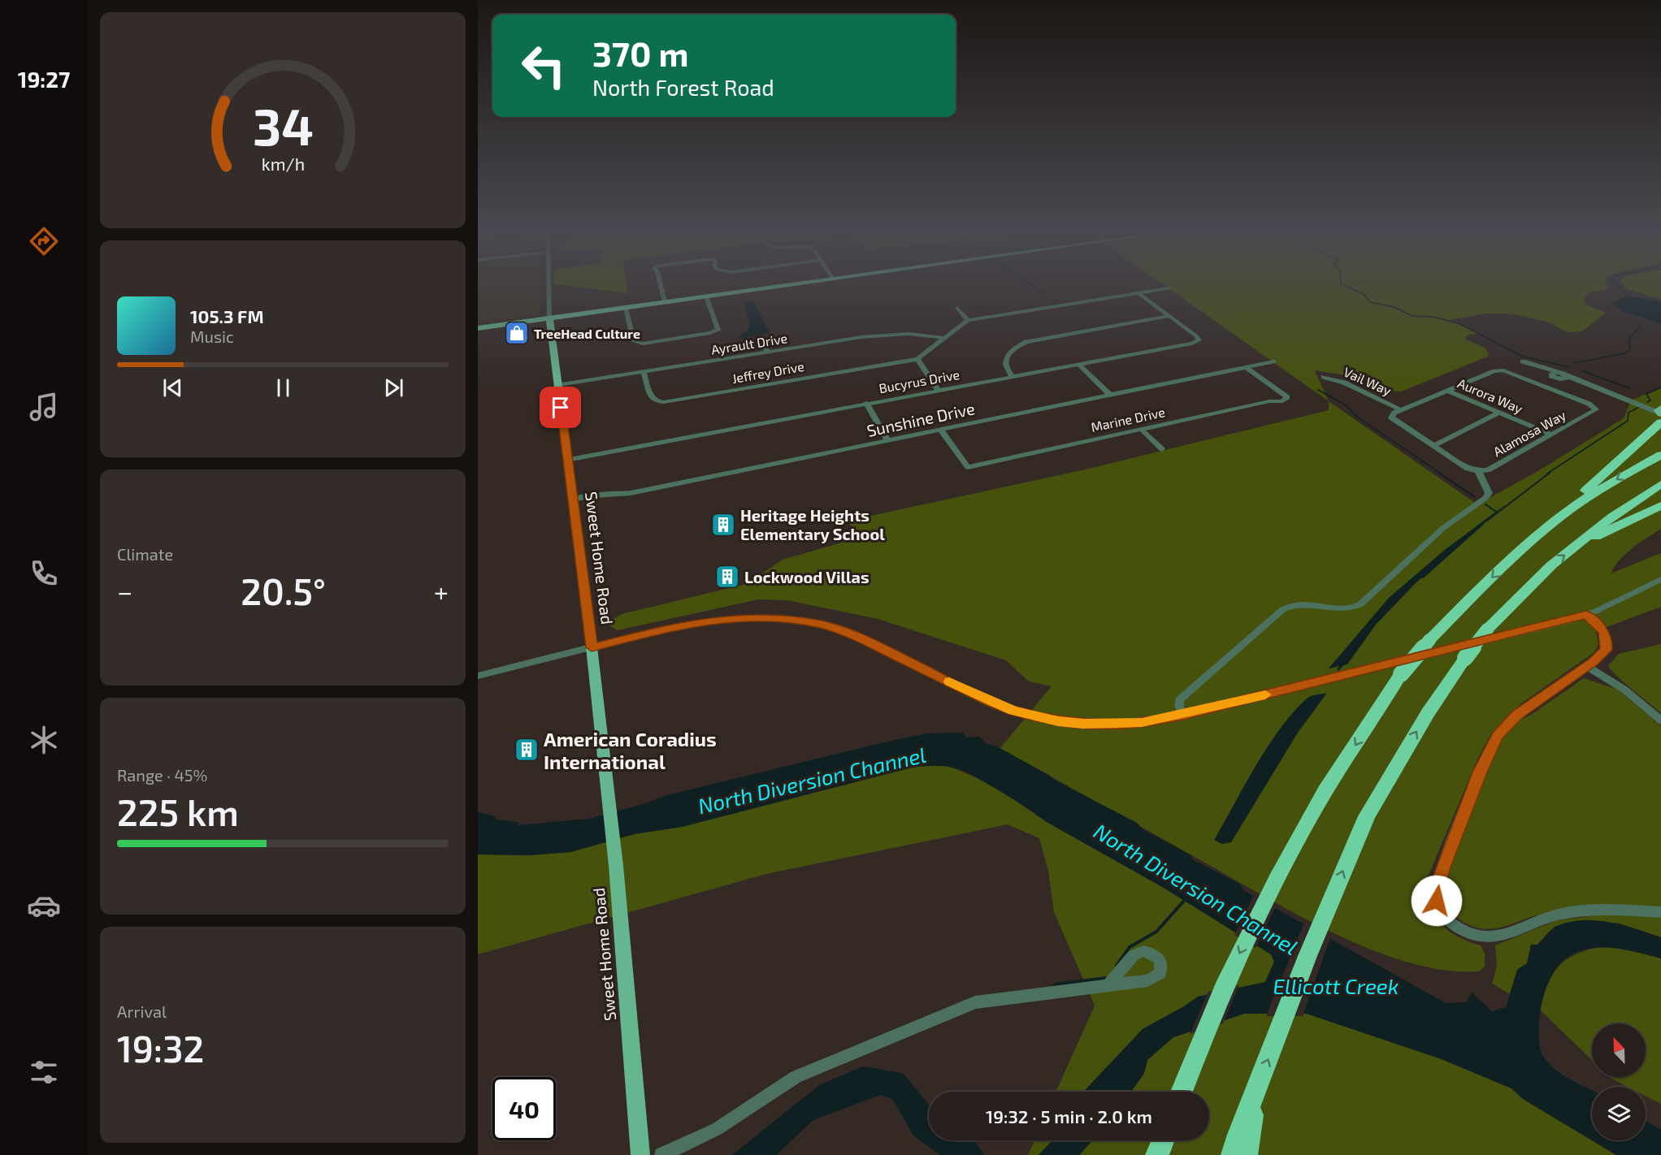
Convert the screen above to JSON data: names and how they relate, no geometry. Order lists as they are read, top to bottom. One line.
{"streets":{"main road":["Sweet Home Road"],"street":["Ayrault Drive","Jeffrey Drive","Bucyrus Drive","Vail Way","Aurora Way","Sunshine Drive","Marine Drive","Alamosa Way"]},"crossings":[["Ayrault Drive","Jeffrey Drive"],["Ayrault Drive","Sweet Home Road"],["Bucyrus Drive","Sweet Home Road"],["Vail Way","Alamosa Way"],["Aurora Way","Alamosa Way"],["Sunshine Drive","Marine Drive"],["Sunshine Drive","Sweet Home Road"]],"water":["North Diversion Channel","Ellicott Creek"],"places":{"shop":["TreeHead Culture"],"building":["Heritage Heights Elementary School","Lockwood Villas","American Coradius International"]},"north":"top left","page":{"tabs":"19:27","turn":["370 m","North Forest Road"],"song":["105.3 FM","Music"],"tile":["Climate",["Range · 45%","225 km"],["Arrival","19:32"]],"heat":["−","20.5°","+"],"limit":"40","trip":"19:32 · 5 min · 2.0 km","gauge":["34","km/h"]}}
